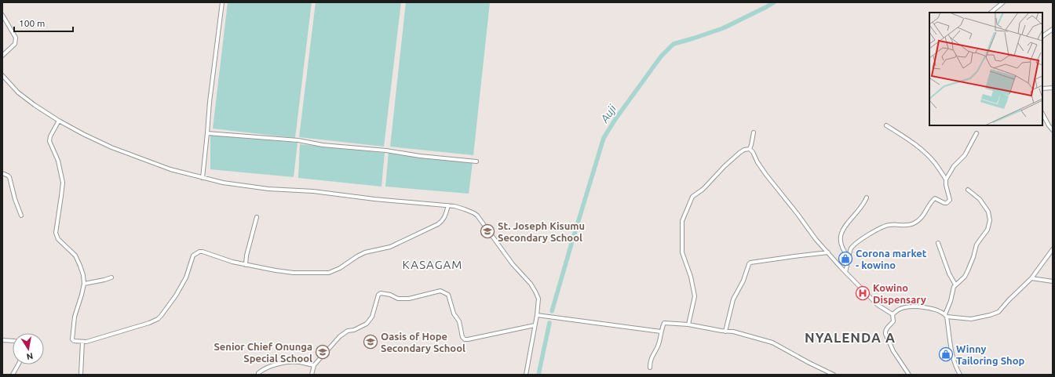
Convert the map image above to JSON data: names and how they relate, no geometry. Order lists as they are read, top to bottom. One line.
{"districts":["KASAGAM","NYALENDA A"],"water":["Auji"],"places":{"school or university":["St. Joseph Kisumu Secondary School","Oasis of Hope Secondary School","Senior Chief Onunga Special School"],"shop":["Corona market - kowino","Winny Tailoring Shop"],"hospital":["Kowino Dispensary"]},"scale_bar":"100 m","north":"bottom"}
